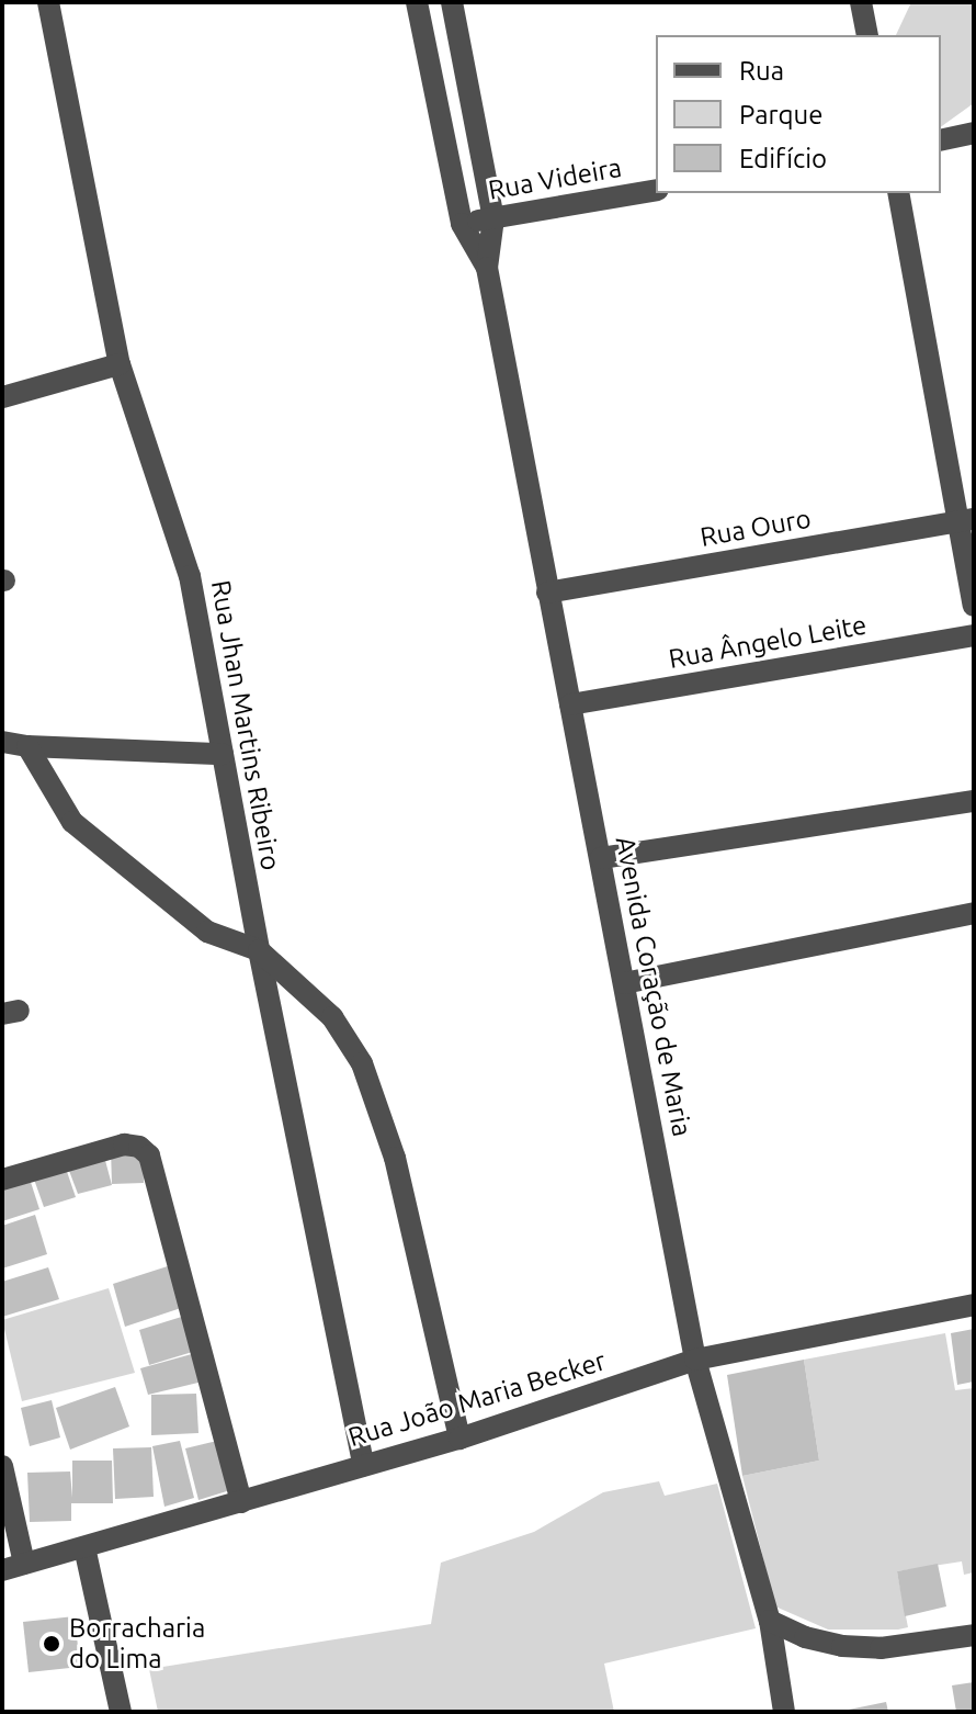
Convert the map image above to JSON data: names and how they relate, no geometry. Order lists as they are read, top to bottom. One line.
{"streets":{"street":["Rua Videira","Rua Ouro","Rua Ângelo Leite","Rua Jhan Martins Ribeiro","Avenida Coração de Maria","Rua João Maria Becker"]},"crossings":[["Rua Videira","Avenida Coração de Maria"],["Rua Ouro","Avenida Coração de Maria"],["Rua Ângelo Leite","Avenida Coração de Maria"],["Rua Jhan Martins Ribeiro","Rua João Maria Becker"],["Avenida Coração de Maria","Rua João Maria Becker"]],"places":["Borracharia do Lima"],"legend":["Rua","Parque","Edifício"]}
